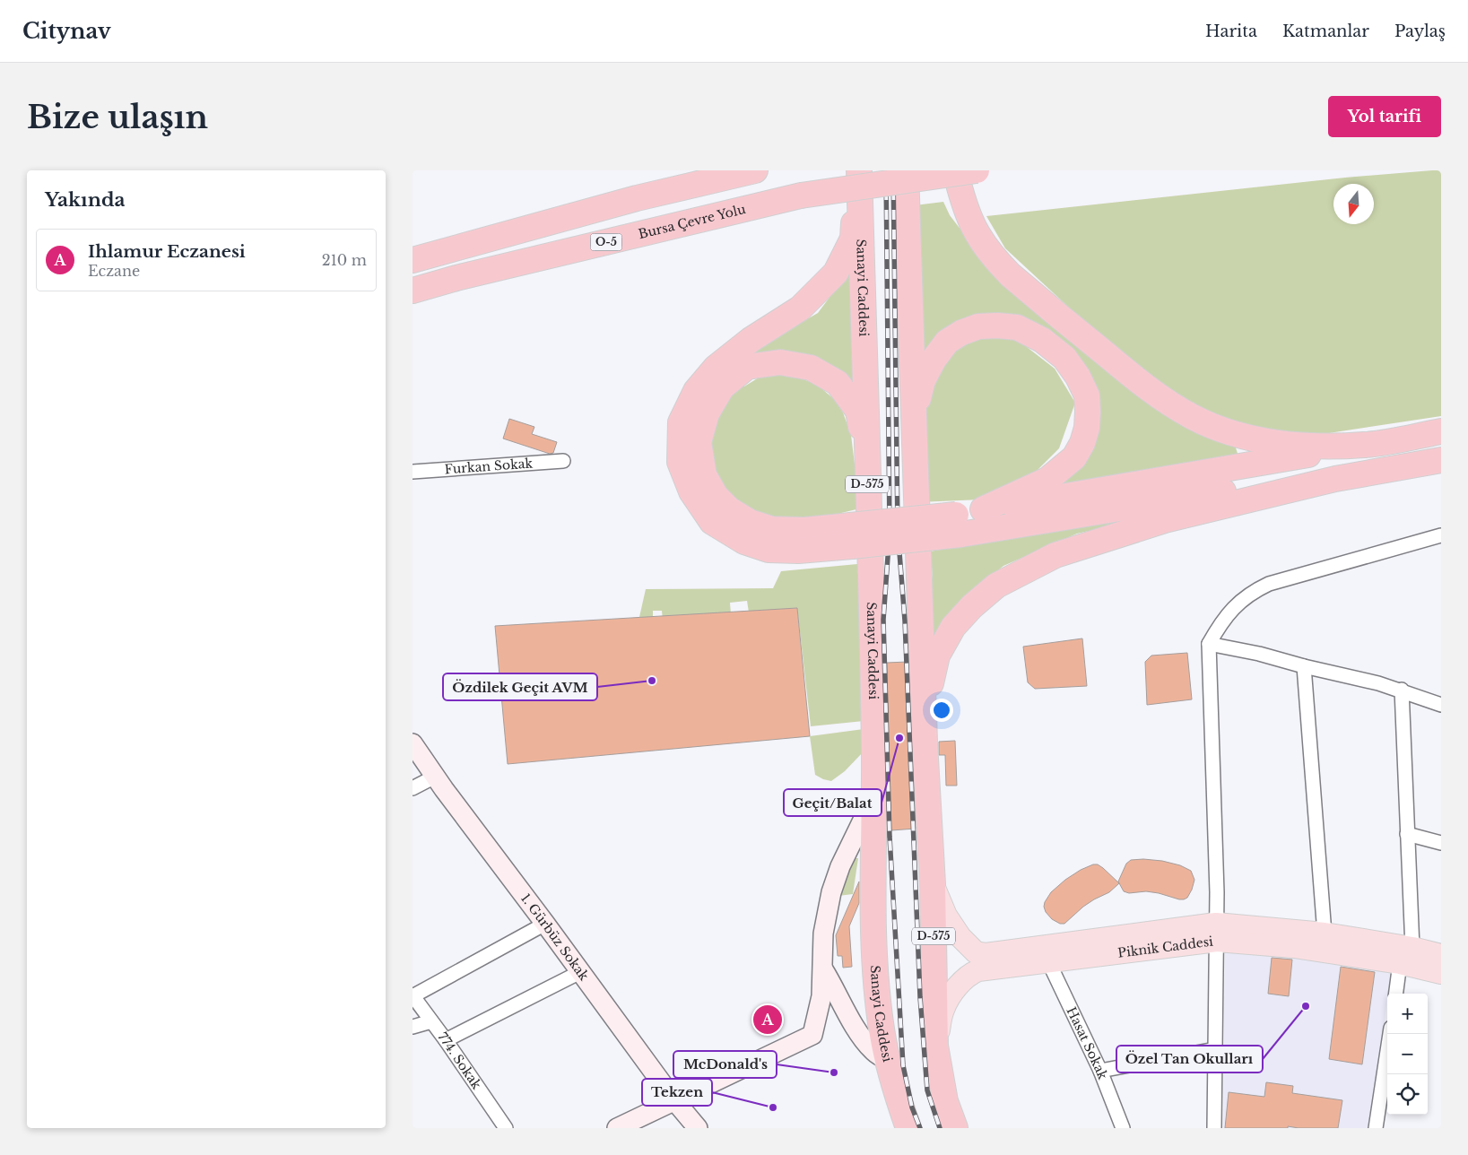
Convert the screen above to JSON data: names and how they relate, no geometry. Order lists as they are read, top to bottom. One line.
{"streets":{"highway":["Bursa Çevre Yolu","O-5","Sanayi Caddesi","D-575"],"main road":["Piknik Caddesi"],"street":["Furkan Sokak","1. Gürbüz Sokak","Hasat Sokak","774. Sokak"]},"crossings":[["D-575","Piknik Caddesi"],["Piknik Caddesi","Hasat Sokak"]],"places":["Özdilek Geçit AVM","Geçit/Balat","Özel Tan Okulları","McDonald's","Tekzen"],"north":"bottom","page":{"header":"Citynav","nav":["Harita","Katmanlar","Paylaş"],"buttons":"Yol tarifi","title":"Bize ulaşın","heading":"Yakında","list":[{"mark":"A","name":"Ihlamur Eczanesi","note":"Eczane","value":"210 m"}],"map_buttons":["+","−"],"pins":"A"}}
